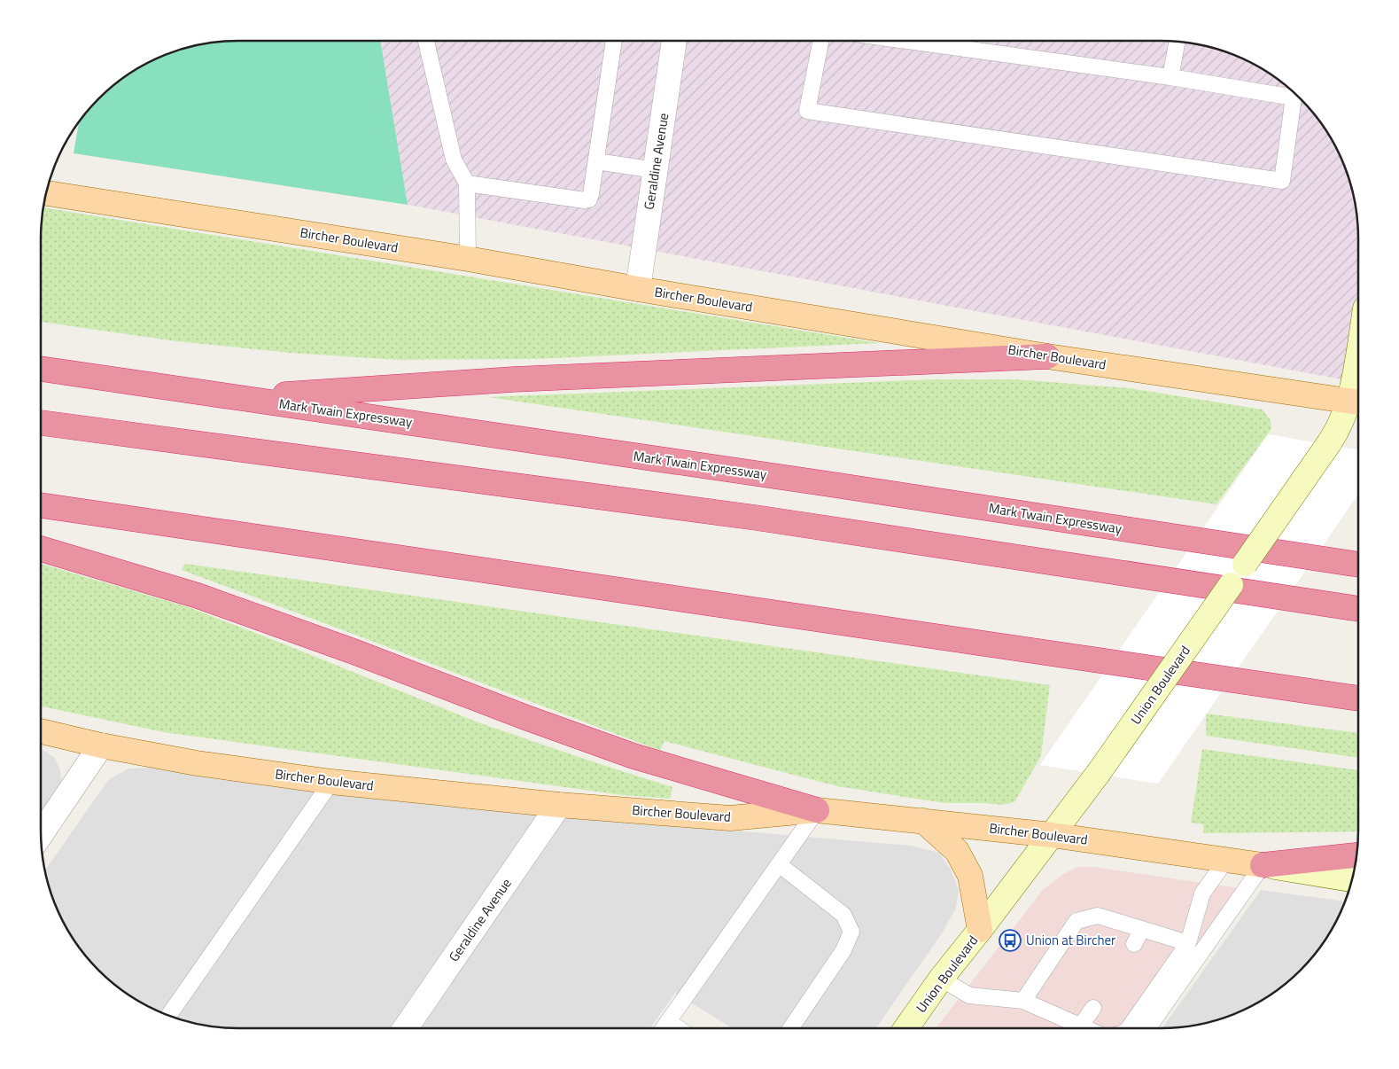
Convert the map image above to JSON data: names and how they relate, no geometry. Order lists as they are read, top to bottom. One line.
{"streets":{"highway":["Mark Twain Expressway"],"main road":["Bircher Boulevard","Union Boulevard"],"street":["Geraldine Avenue"]},"crossings":[["Geraldine Avenue","Bircher Boulevard"],["Bircher Boulevard","Union Boulevard"]],"places":{"bus stop":["Union at Bircher"]}}
